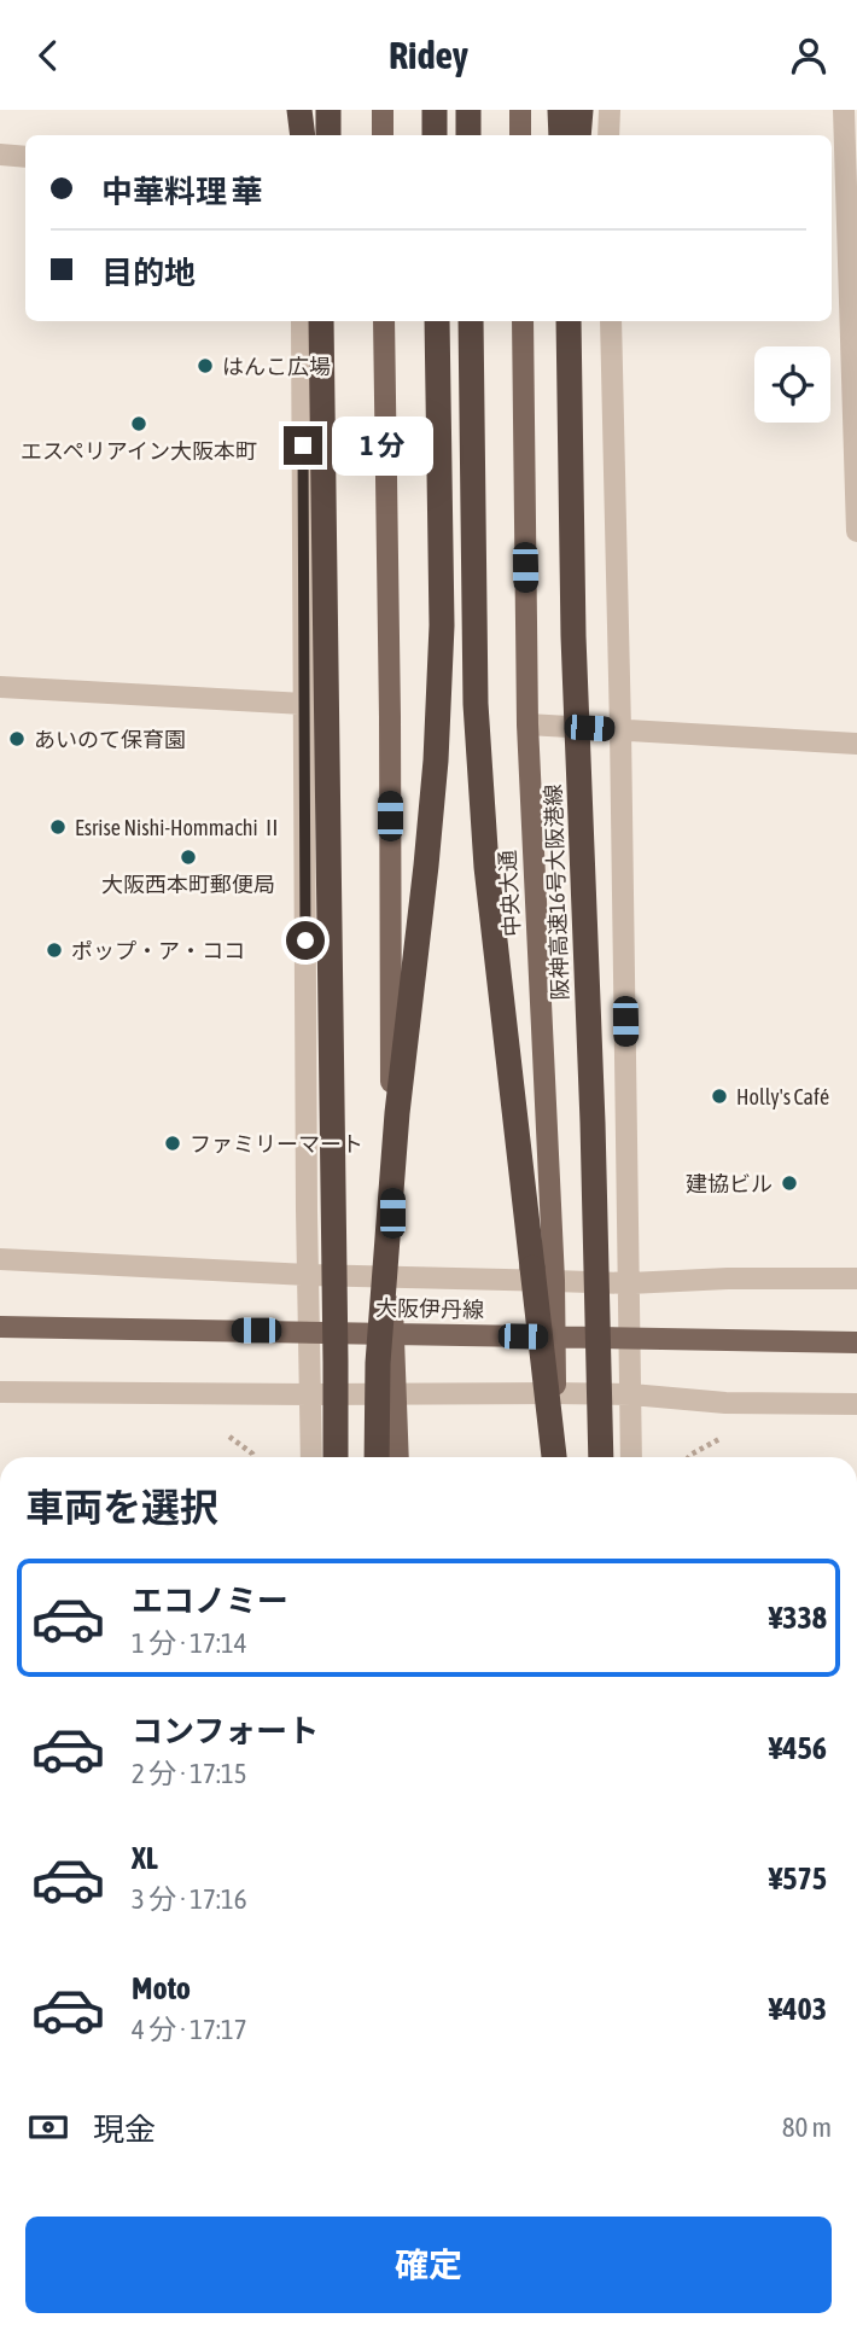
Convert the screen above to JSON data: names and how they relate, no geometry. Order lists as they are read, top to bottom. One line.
{"streets":{"highway":["阪神高速16号大阪港線"],"main road":["中央大通","大阪伊丹線"]},"crossings":[["中央大通","大阪伊丹線"]],"places":["はんこ広場","エスペリアイン大阪本町","あいのて保育園","Esrise Nishi-Hommachi Ⅱ","大阪西本町郵便局","ポップ・ア・ココ","Holly's Café","ファミリーマート","建協ビル"],"page":{"header":"Ridey","banner":["中華料理 華","目的地"],"bubble":"1 分","heading":"車両を選択","list":[{"name":"エコノミー","note":"1 分 · 17:14","value":"¥338"},{"name":"コンフォート","note":"2 分 · 17:15","value":"¥456"},{"name":"XL","note":"3 分 · 17:16","value":"¥575"},{"name":"Moto","note":"4 分 · 17:17","value":"¥403"}],"pay":["現金","80 m"],"buttons":"確定"}}
